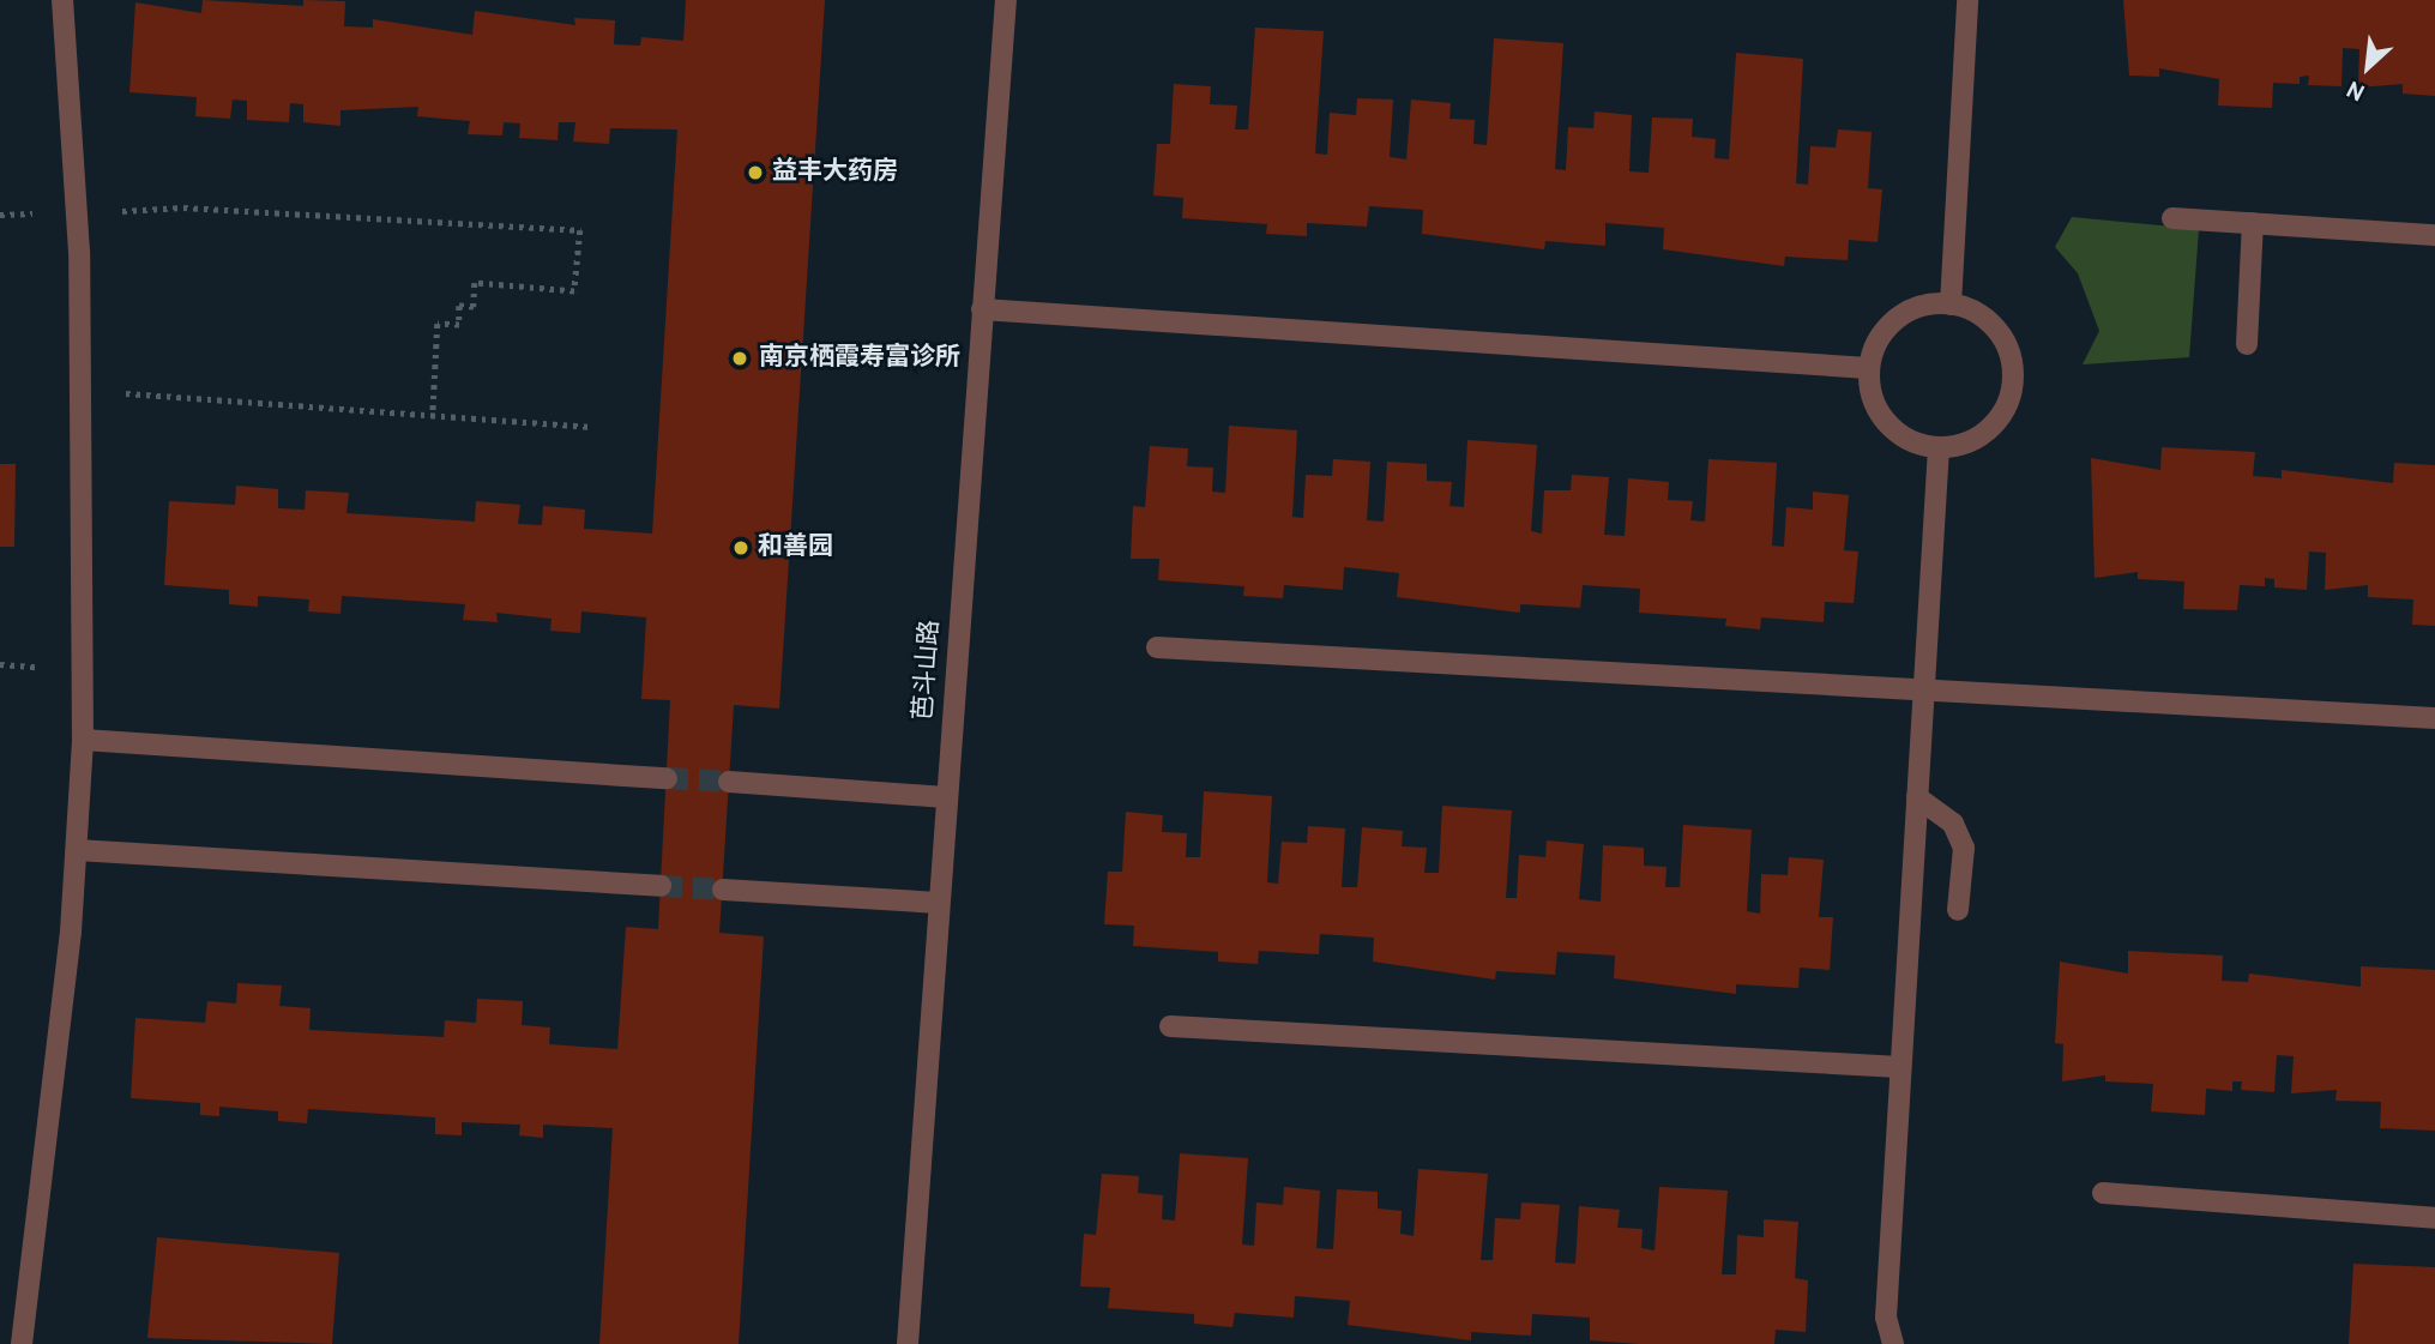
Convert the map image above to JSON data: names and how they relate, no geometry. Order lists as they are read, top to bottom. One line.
{"streets":{"street":["芭斗山路"]},"places":["益丰大药房","南京栖霞寿富诊所","和善园"],"north":"bottom left"}
